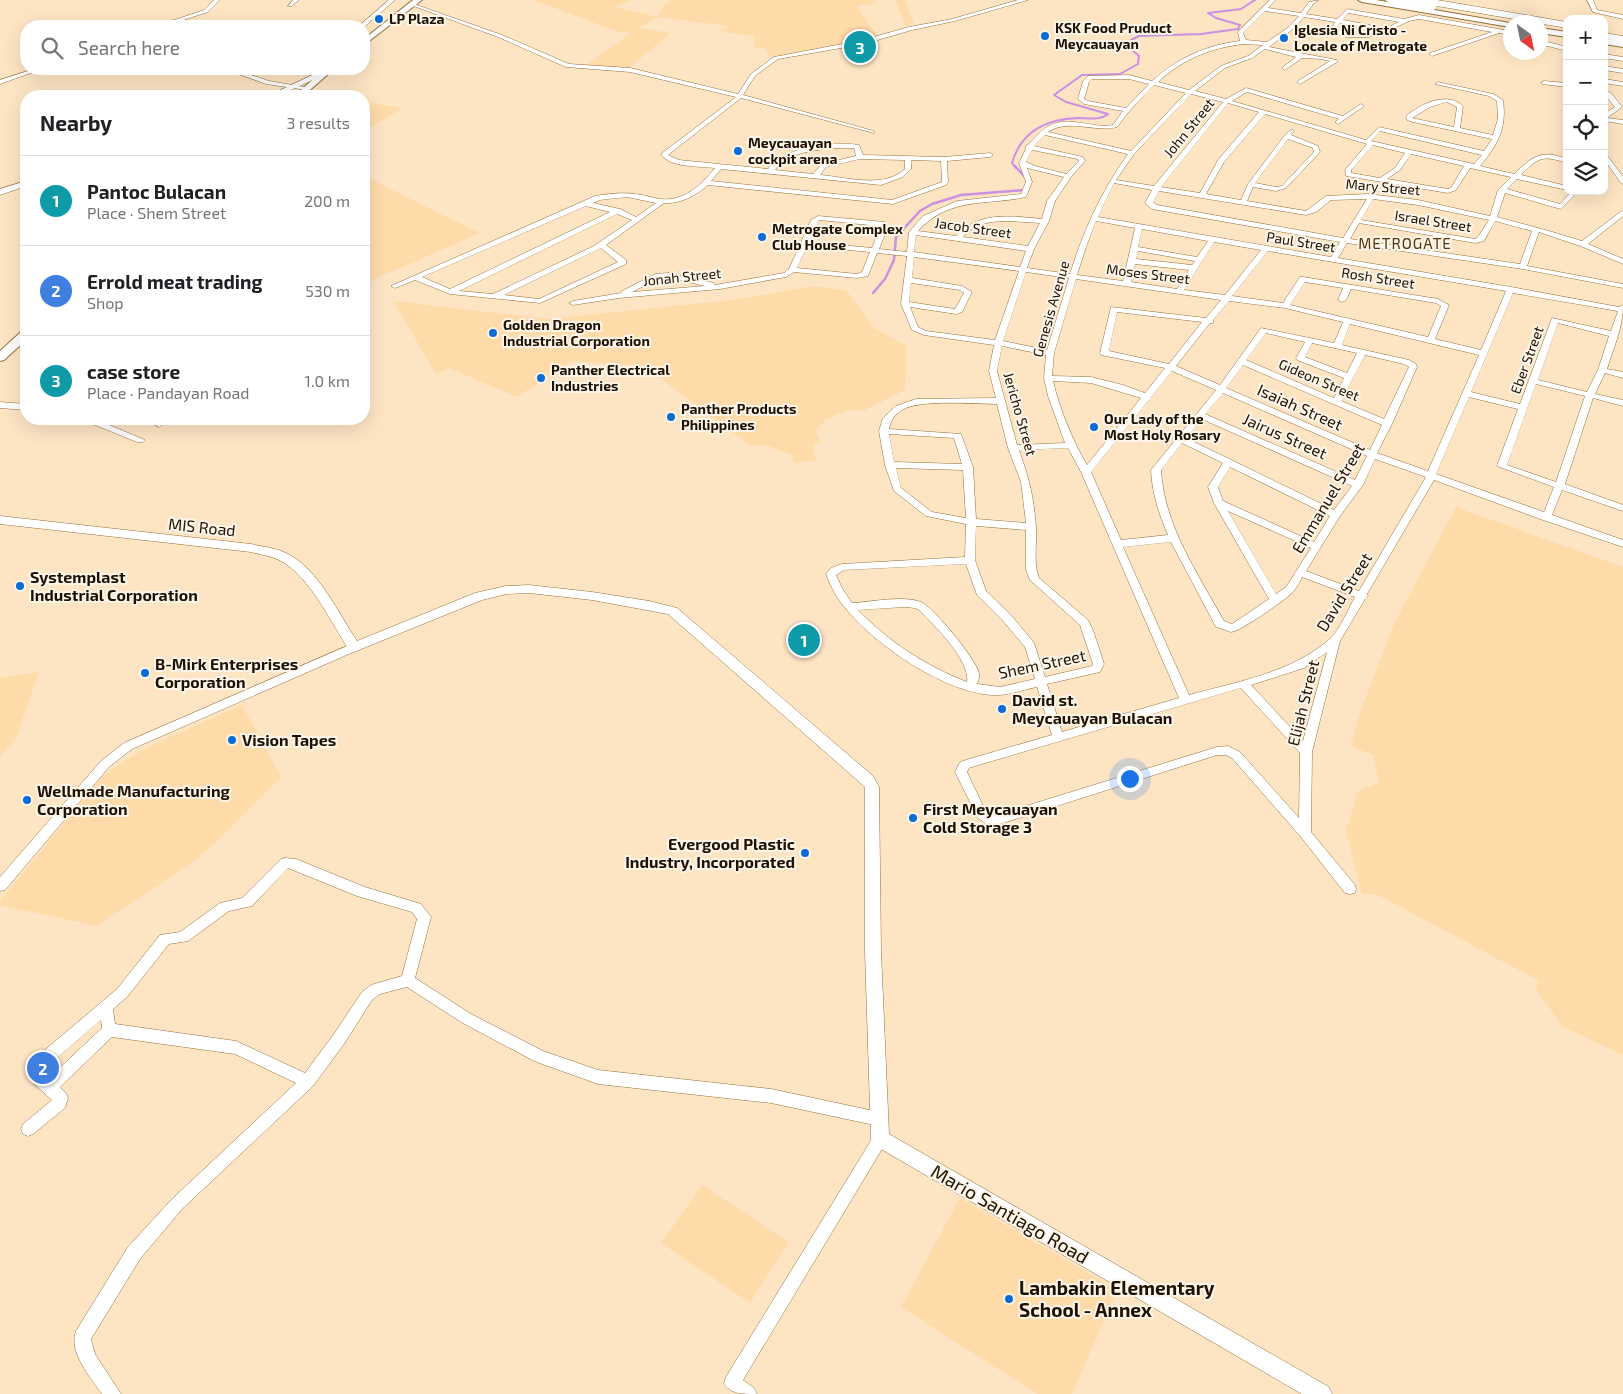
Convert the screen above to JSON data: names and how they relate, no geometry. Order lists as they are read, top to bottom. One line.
{"streets":{"street":["John Street","Mary Street","Israel Street","Jacob Street","Paul Street","Moses Street","Jonah Street","Rosh Street","Genesis Avenue","Eber Street","Gideon Street","Isaiah Street","Jericho Street","Jairus Street","Emmanuel Street","MIS Road","David Street","Shem Street","Elijah Street","Mario Santiago Road"]},"crossings":[["John Street","Mary Street"],["Mary Street","Israel Street"],["Mary Street","Genesis Avenue"],["Jacob Street","Jericho Street"],["Paul Street","Genesis Avenue"],["Paul Street","David Street"],["Moses Street","Rosh Street"],["Moses Street","Genesis Avenue"],["Moses Street","Jericho Street"],["Moses Street","David Street"],["Genesis Avenue","David Street"],["Gideon Street","Emmanuel Street"],["Isaiah Street","Emmanuel Street"],["Isaiah Street","David Street"],["Jericho Street","Shem Street"],["Jairus Street","Emmanuel Street"],["David Street","Elijah Street"]],"districts":["METROGATE"],"places":["LP Plaza","KSK Food Pruduct Meycauayan","Iglesia Ni Cristo - Locale of Metrogate","Meycauayan cockpit arena","Metrogate Complex Club House","Golden Dragon Industrial Corporation","Panther Electrical Industries","Panther Products Philippines","Our Lady of the Most Holy Rosary","Systemplast Industrial Corporation","B-Mirk Enterprises Corporation","David st. Meycauayan Bulacan","Vision Tapes","Wellmade Manufacturing Corporation","First Meycauayan Cold Storage 3","Evergood Plastic Industry, Incorporated","Lambakin Elementary School - Annex"],"north":"bottom right","page":{"map_buttons":["+","−"],"search":"Search here","pins":["3","1","2"],"heading":["Nearby","3 results"],"list":[{"mark":"1","name":"Pantoc Bulacan","note":"Place · Shem Street","value":"200 m"},{"mark":"2","name":"Errold meat trading","note":"Shop","value":"530 m"},{"mark":"3","name":"case store","note":"Place · Pandayan Road","value":"1.0 km"}]}}
